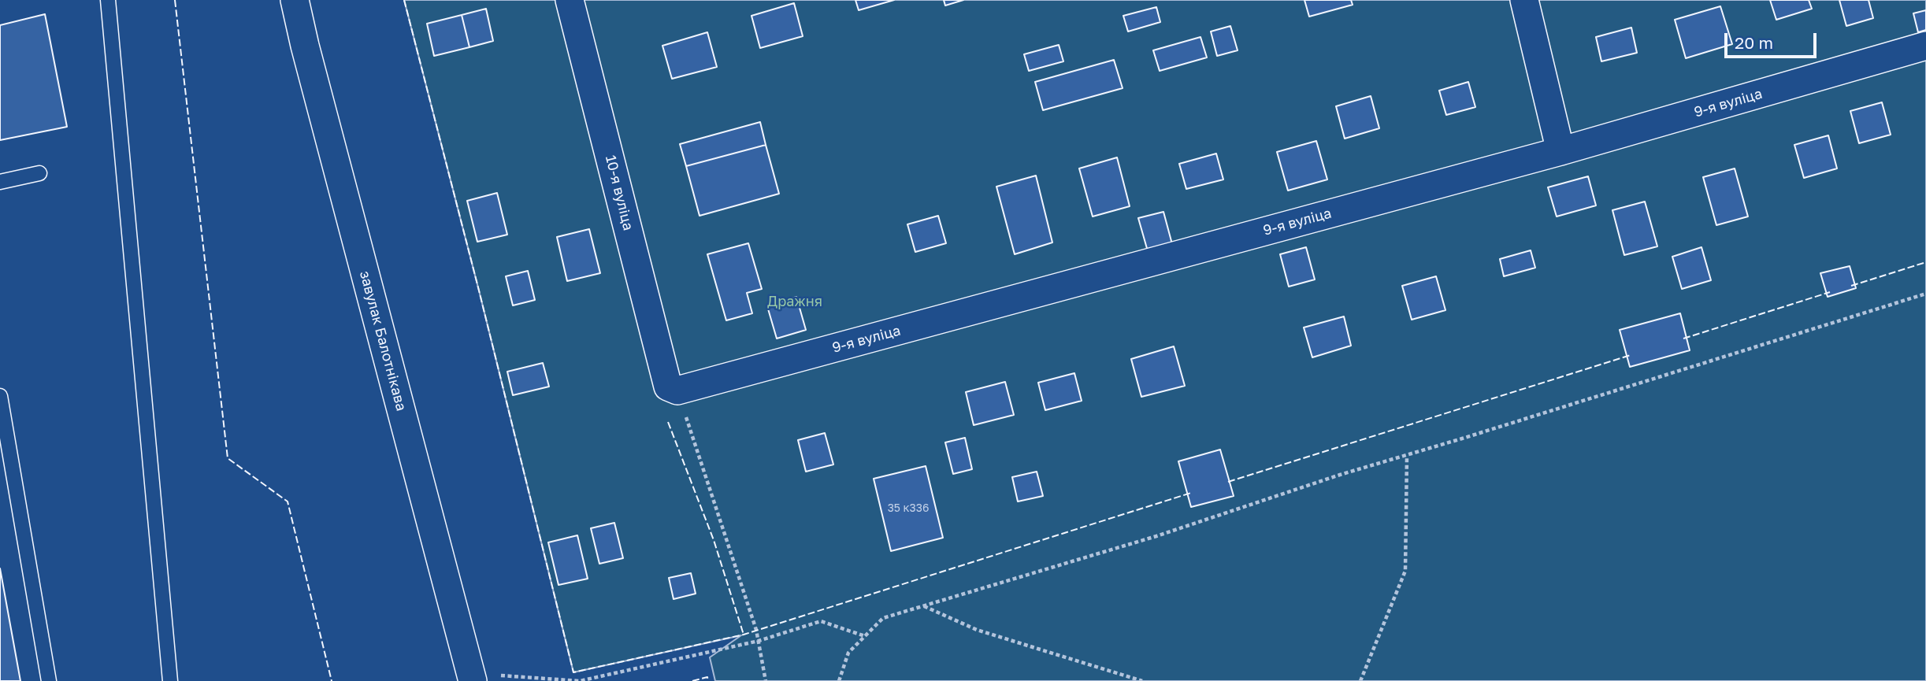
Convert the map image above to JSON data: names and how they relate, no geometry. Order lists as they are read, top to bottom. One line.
{"streets":{"street":["9-я вуліца","10-я вуліца","завулак Балотнікава"]},"crossings":[["9-я вуліца","10-я вуліца"]],"parks":["Дражня"],"house_numbers":["35 к336"],"scale_bar":"20 m"}
